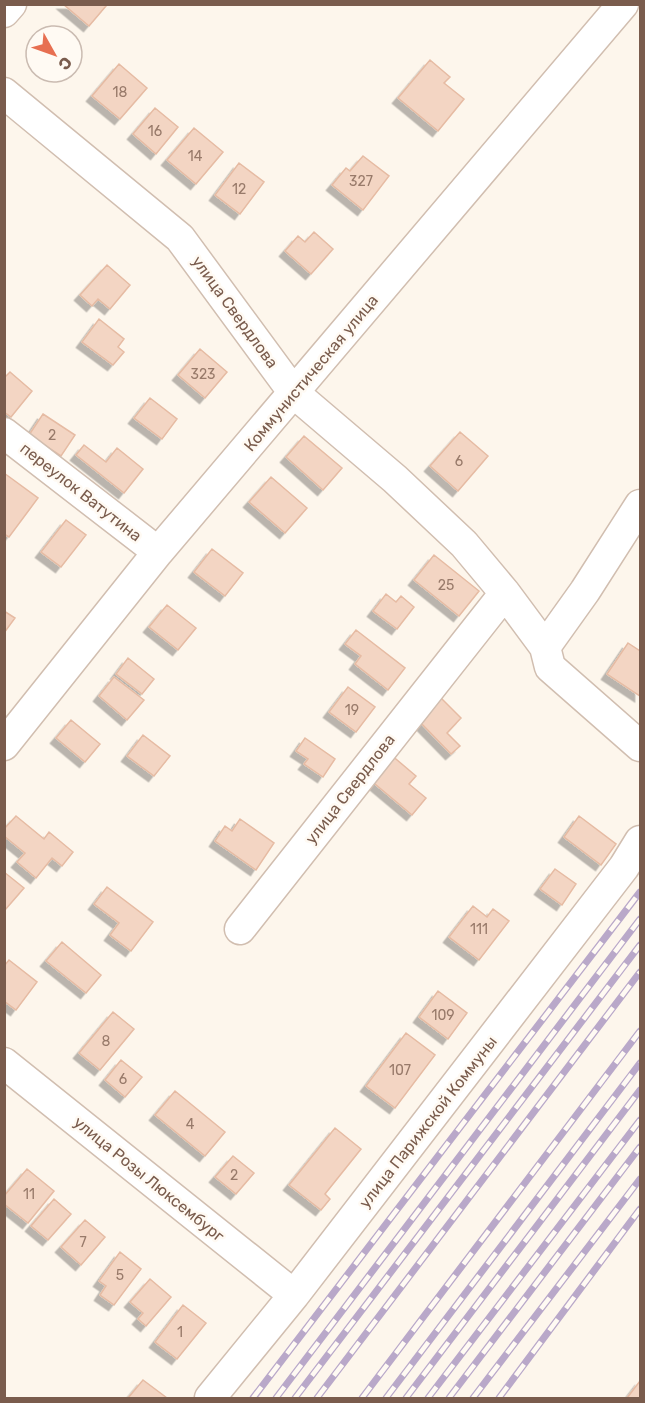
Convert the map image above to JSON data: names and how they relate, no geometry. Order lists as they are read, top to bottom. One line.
{"streets":{"street":["улица Свердлова","Коммунистическая улица","переулок Ватутина","улица Парижской Коммуны","улица Розы Люксембург"]},"crossings":[["улица Свердлова","Коммунистическая улица"],["Коммунистическая улица","переулок Ватутина"],["улица Парижской Коммуны","улица Розы Люксембург"]],"house_numbers":["18","16","14","327","12","323","2","6","25","19","111","109","8","107","6","4","2","11","7","5","1"],"north":"bottom right"}
